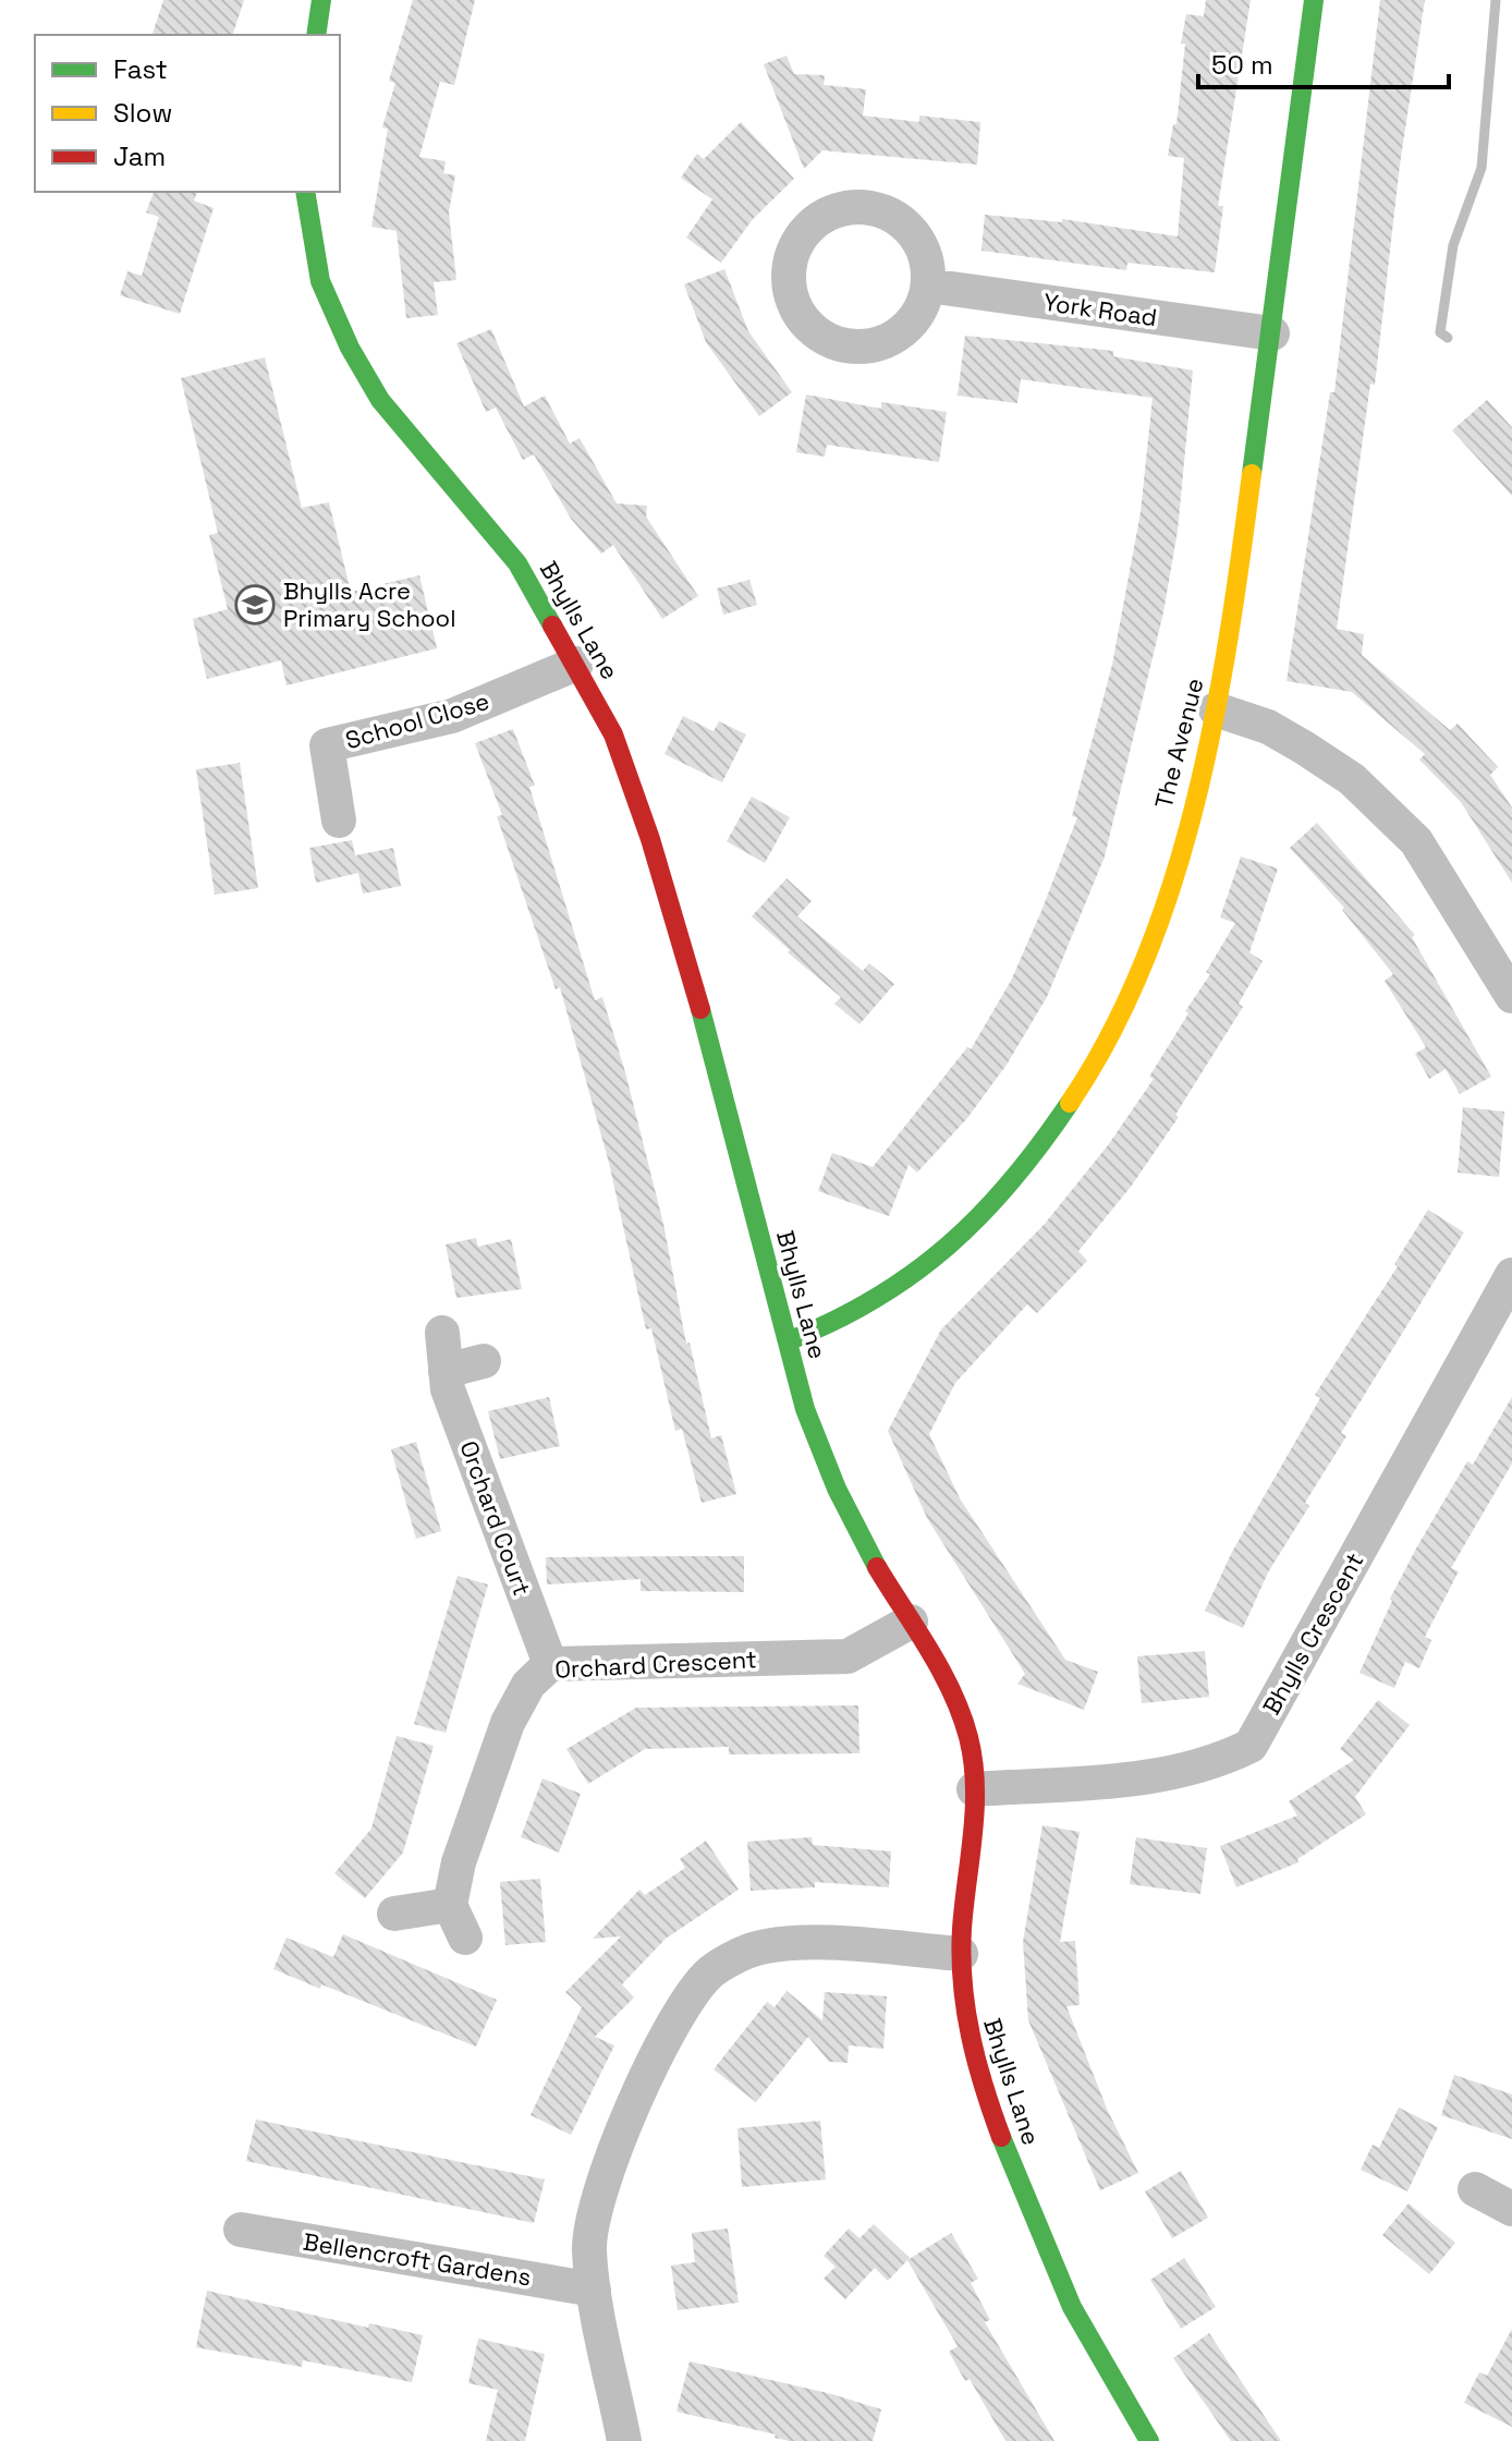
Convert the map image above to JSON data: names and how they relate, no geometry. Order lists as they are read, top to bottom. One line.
{"streets":{"street":["York Road","Bhylls Lane","School Close","The Avenue","Orchard Court","Bhylls Crescent","Orchard Crescent","Bellencroft Gardens"]},"crossings":[["York Road","The Avenue"],["Bhylls Lane","School Close"],["Bhylls Lane","The Avenue"],["Bhylls Lane","Bhylls Crescent"],["Bhylls Lane","Orchard Crescent"],["Orchard Court","Orchard Crescent"]],"places":{"school or university":["Bhylls Acre Primary School"]},"legend":["Fast","Slow","Jam"],"scale_bar":"50 m"}
